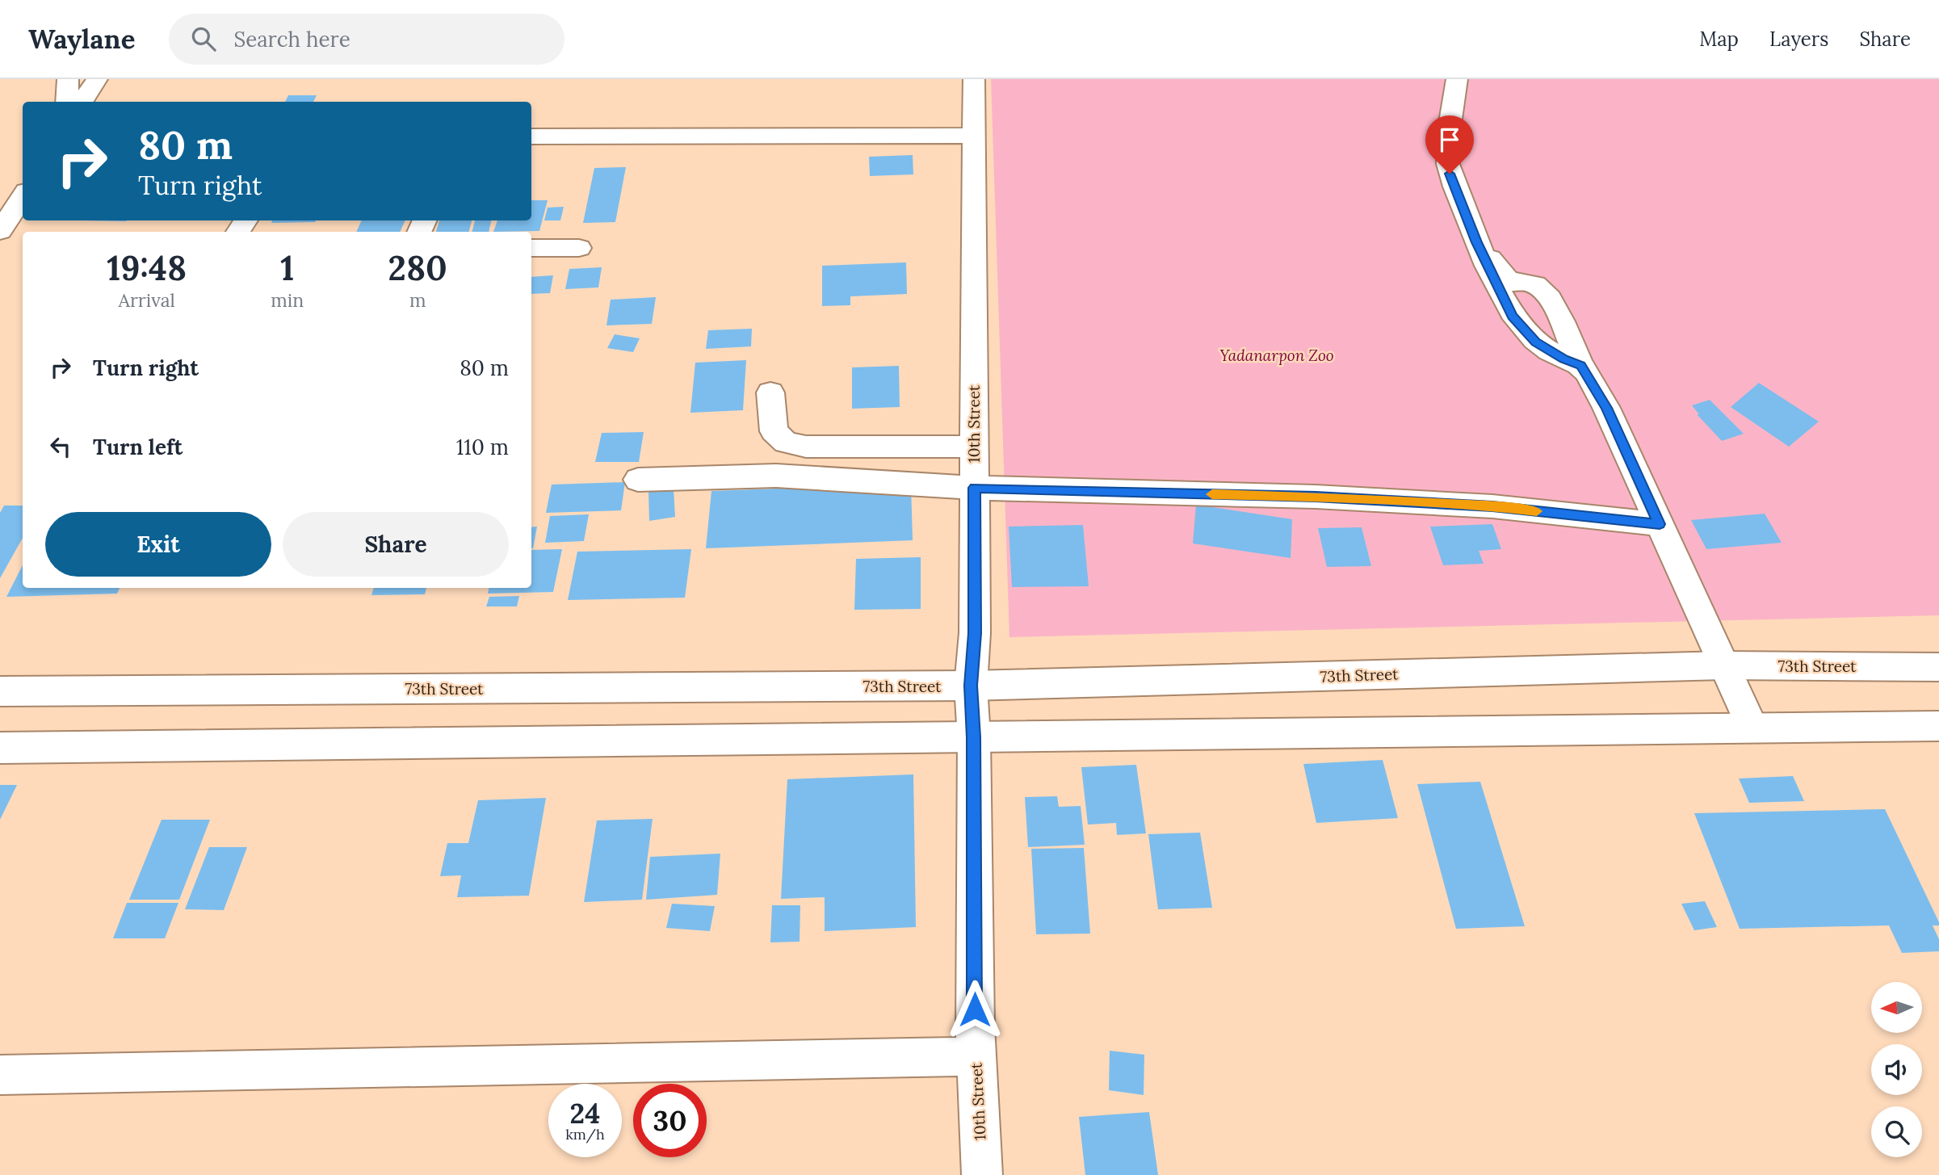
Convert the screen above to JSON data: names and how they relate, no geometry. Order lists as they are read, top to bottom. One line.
{"streets":{"street":["10th Street","73th Street"]},"crossings":[["10th Street","73th Street"]],"parks":["Yadanarpon Zoo"],"north":"left","page":{"header":"Waylane","search":"Search here","nav":["Map","Layers","Share"],"turn":["80 m","Turn right"],"eta":["19:48","Arrival","1","min","280","m"],"list":[{"name":"Turn right","value":"80 m"},{"name":"Turn left","value":"110 m"}],"buttons":["Exit","Share"],"speed":"24 km/h","limit":"30"}}
